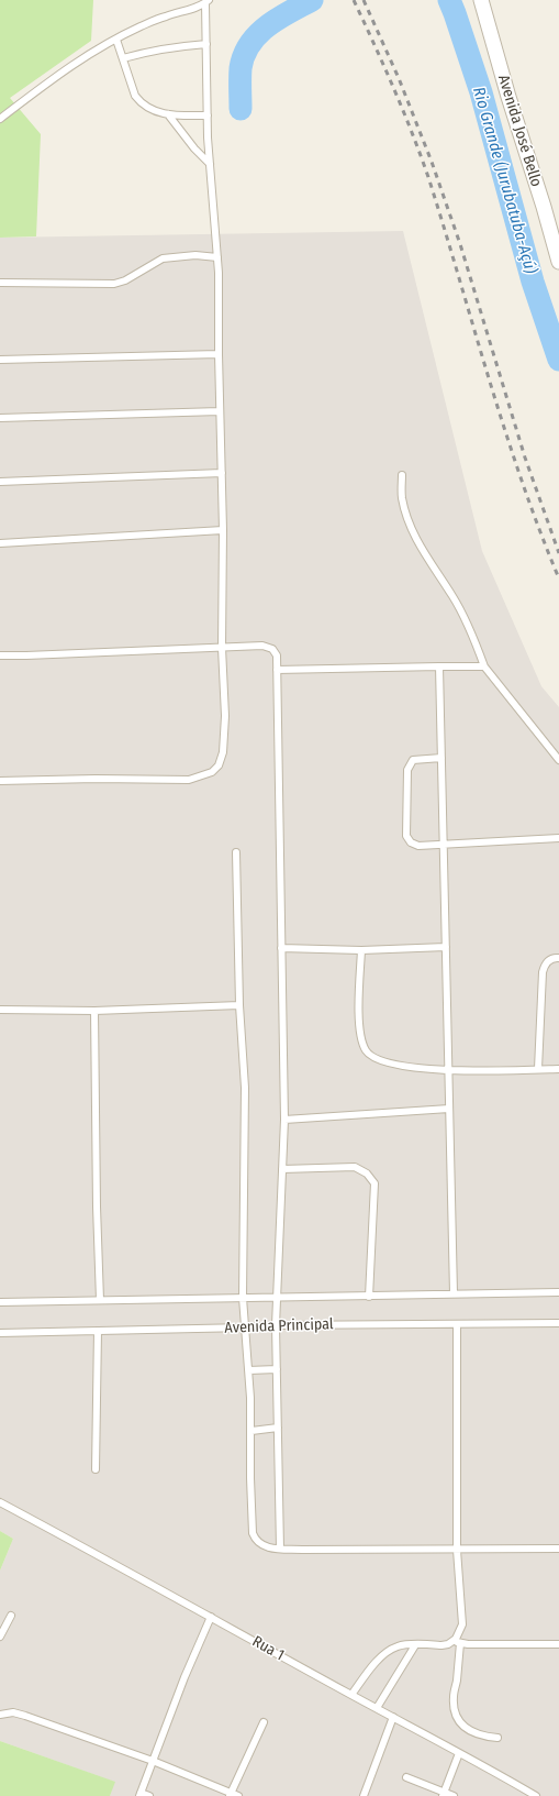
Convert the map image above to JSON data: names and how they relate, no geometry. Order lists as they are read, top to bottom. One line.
{"streets":{"street":["Avenida José Bello"],"lane":["Avenida Principal","Rua 1"]},"water":["Rio Grande (Jurubatuba-Açú)"]}
